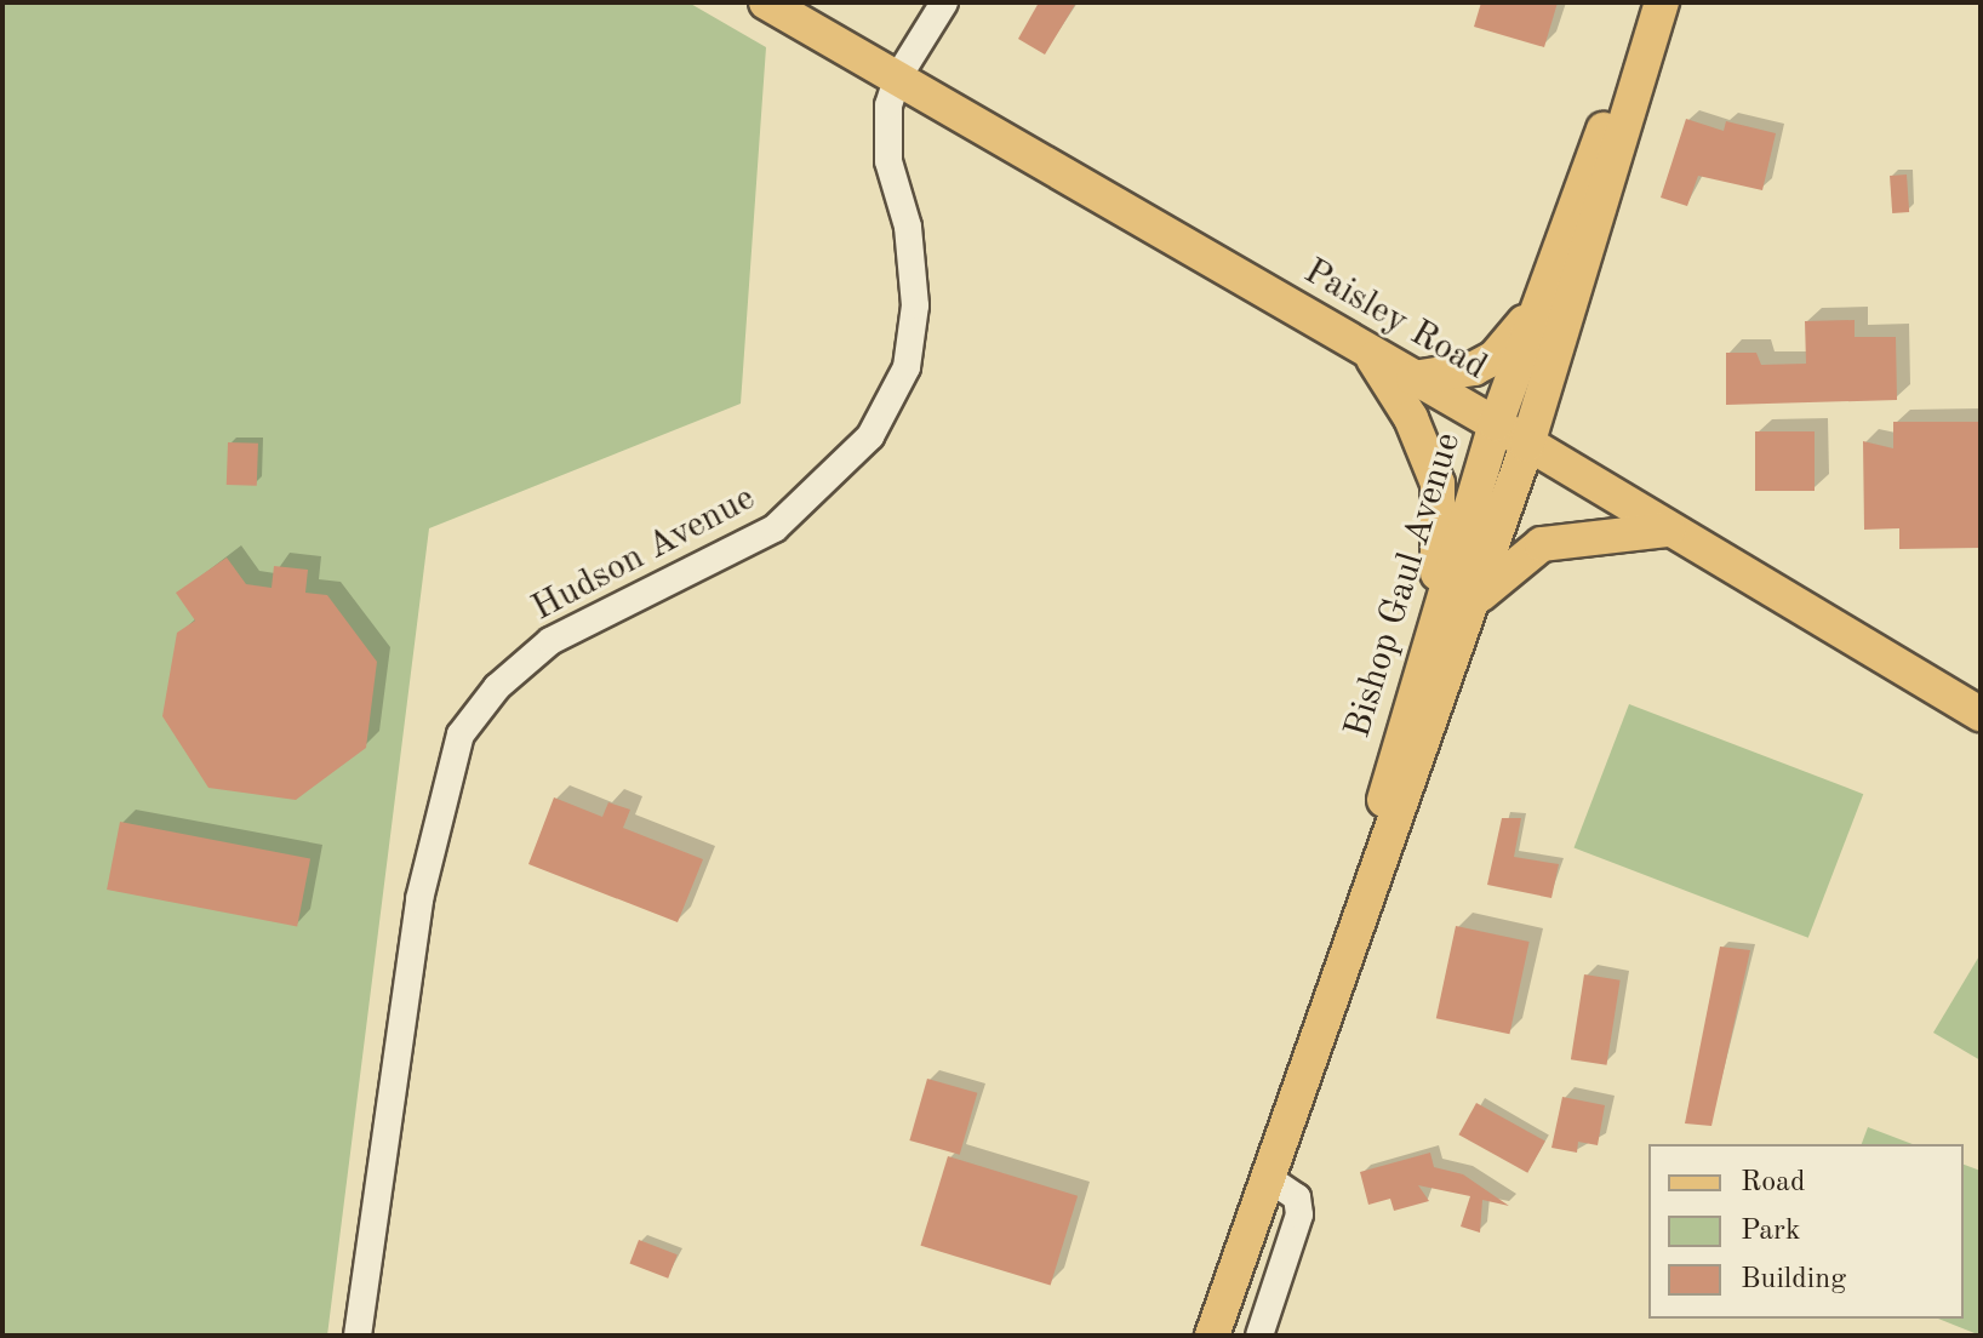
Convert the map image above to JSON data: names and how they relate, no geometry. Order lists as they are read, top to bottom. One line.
{"streets":{"main road":["Paisley Road","Bishop Gaul Avenue"],"street":["Hudson Avenue"]},"crossings":[["Paisley Road","Hudson Avenue"],["Paisley Road","Bishop Gaul Avenue"]],"legend":["Road","Park","Building"]}
